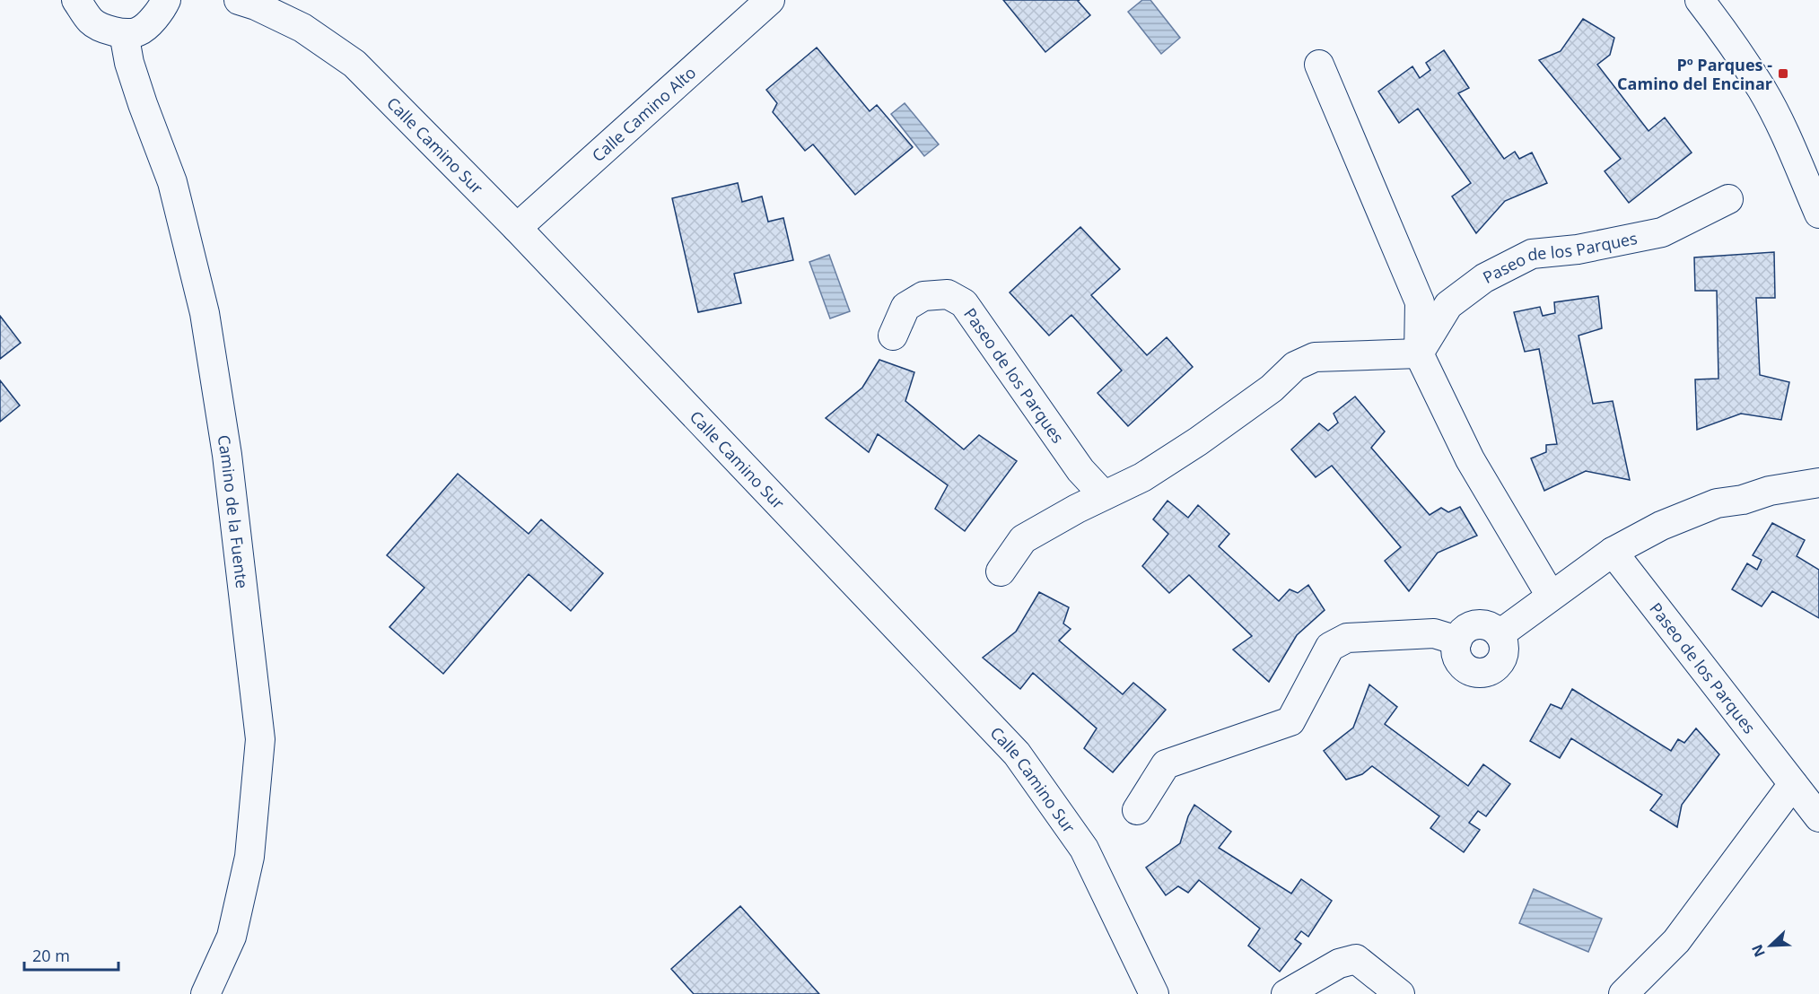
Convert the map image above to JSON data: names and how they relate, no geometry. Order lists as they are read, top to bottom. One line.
{"streets":{"street":["Calle Camino Alto","Calle Camino Sur","Paseo de los Parques","Camino de la Fuente"]},"crossings":[["Calle Camino Alto","Calle Camino Sur"]],"places":{"transit":["Pº Parques - Camino del Encinar"]},"scale_bar":"20 m","north":"bottom left"}
